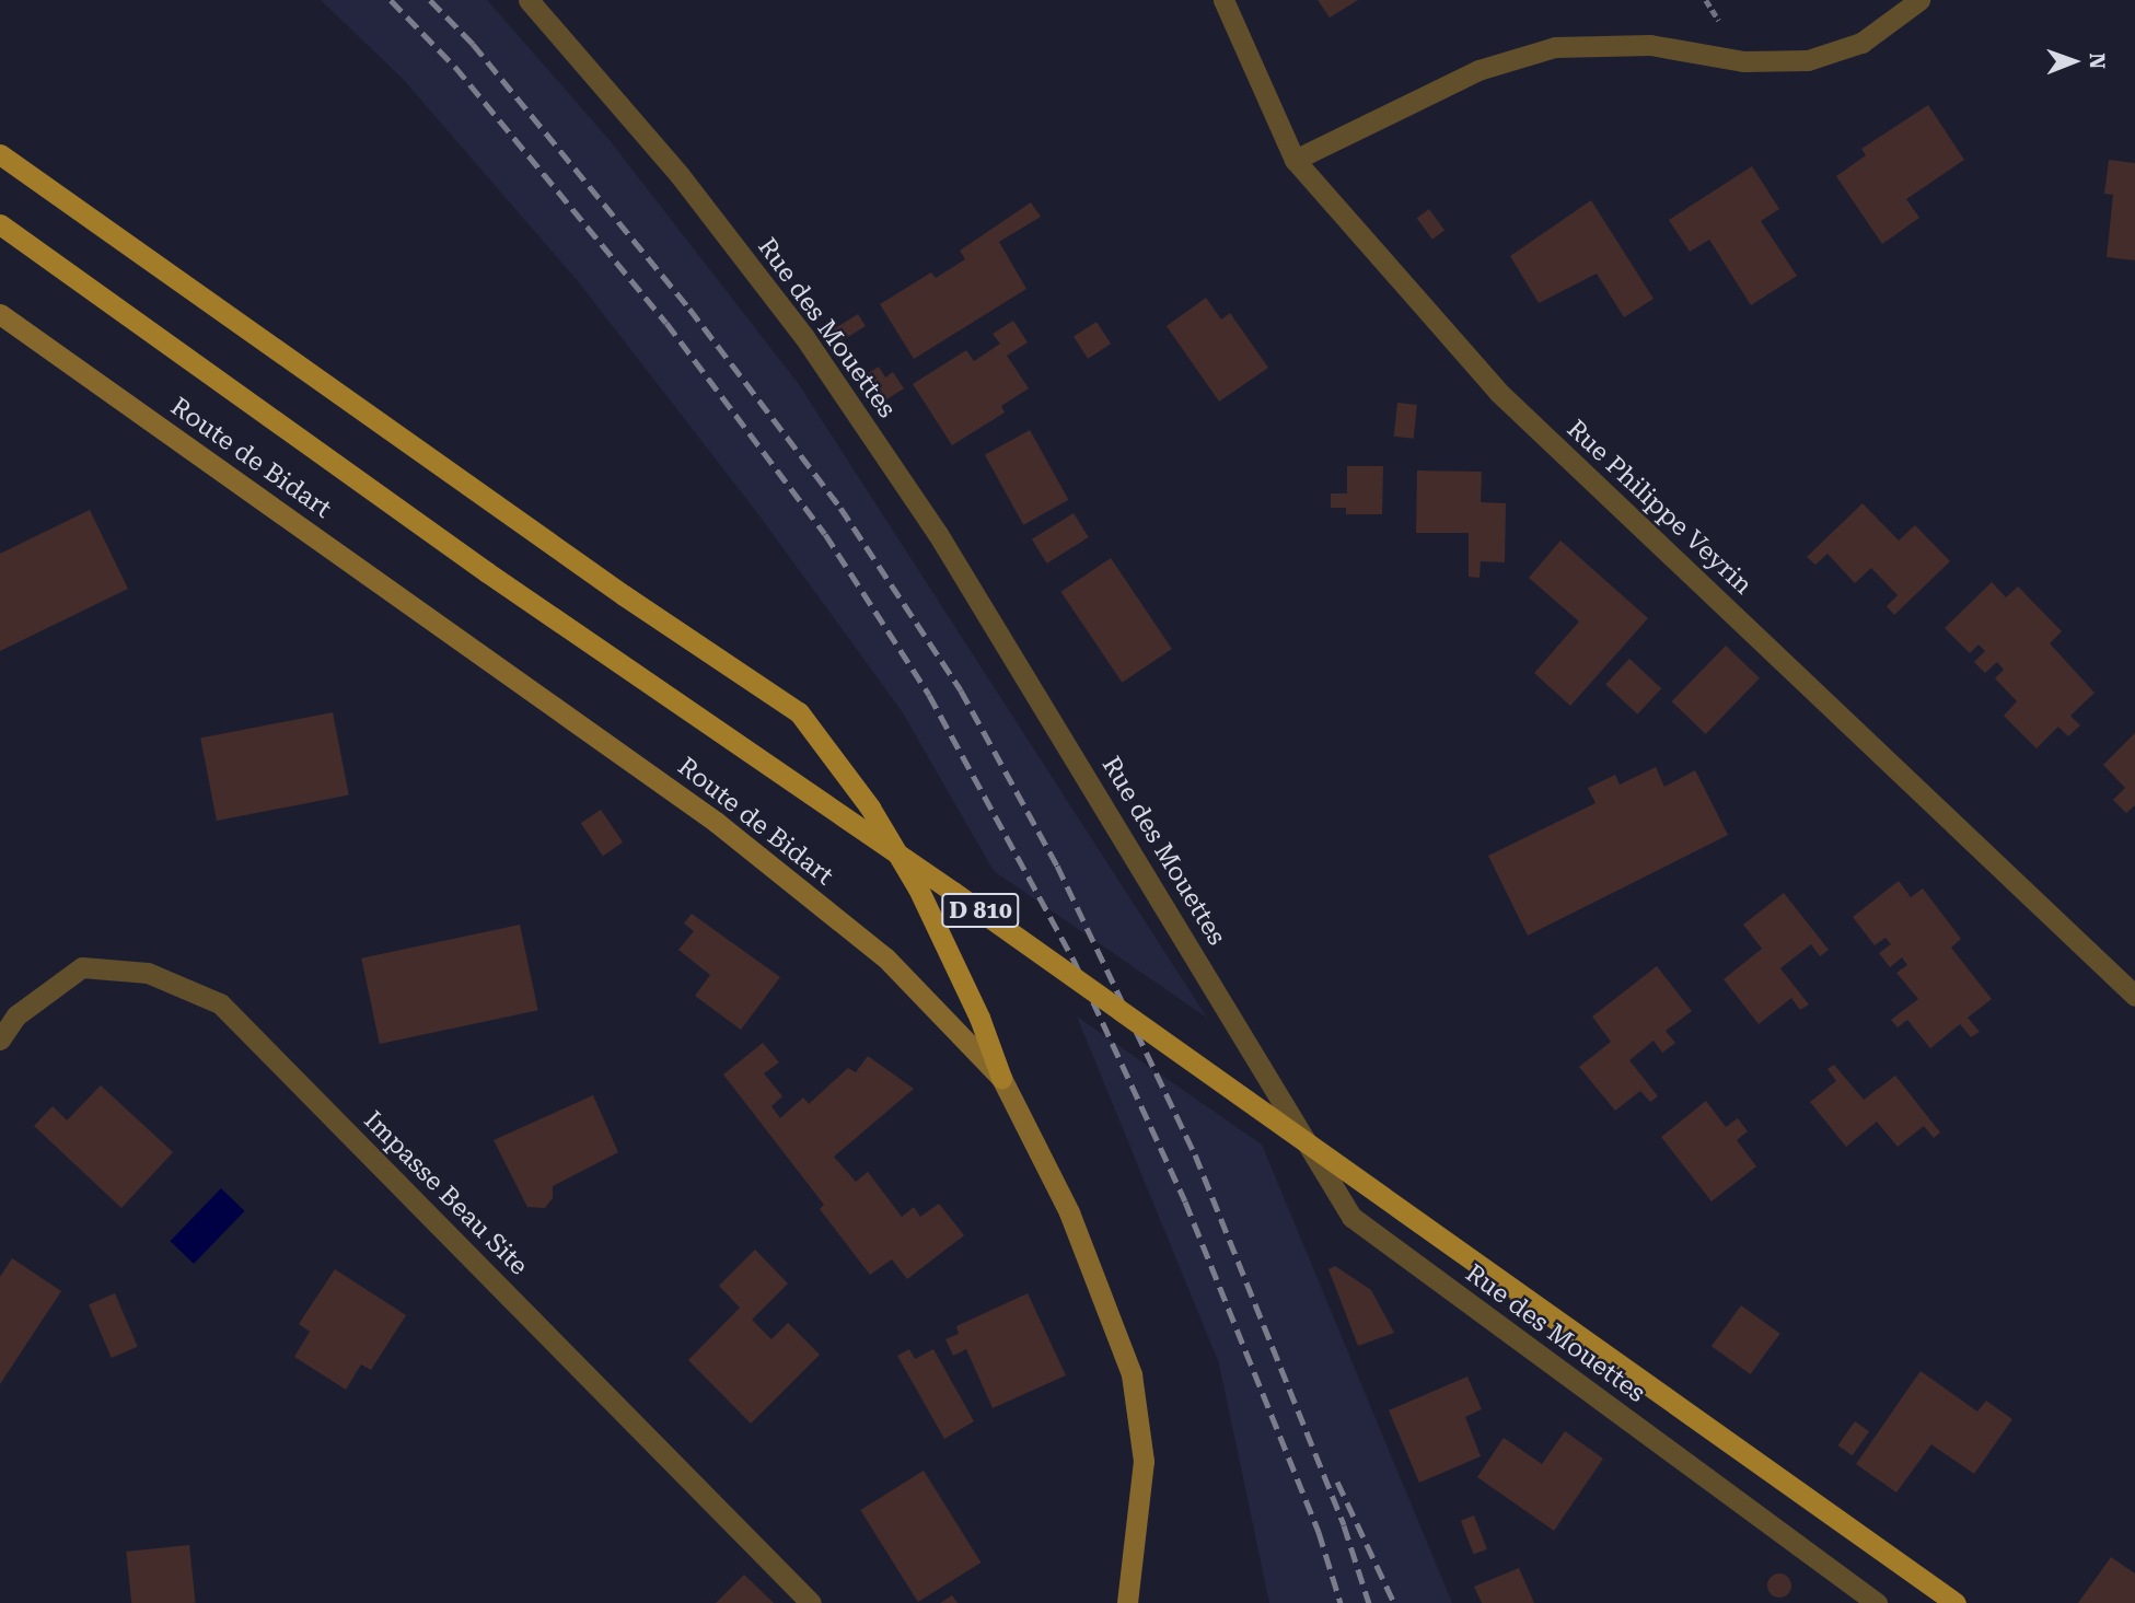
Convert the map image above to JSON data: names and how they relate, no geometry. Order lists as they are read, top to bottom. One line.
{"streets":{"main road":["Route de Bidart","D 810"],"street":["Rue des Mouettes","Rue Philippe Veyrin","Impasse Beau Site"]},"north":"right"}
